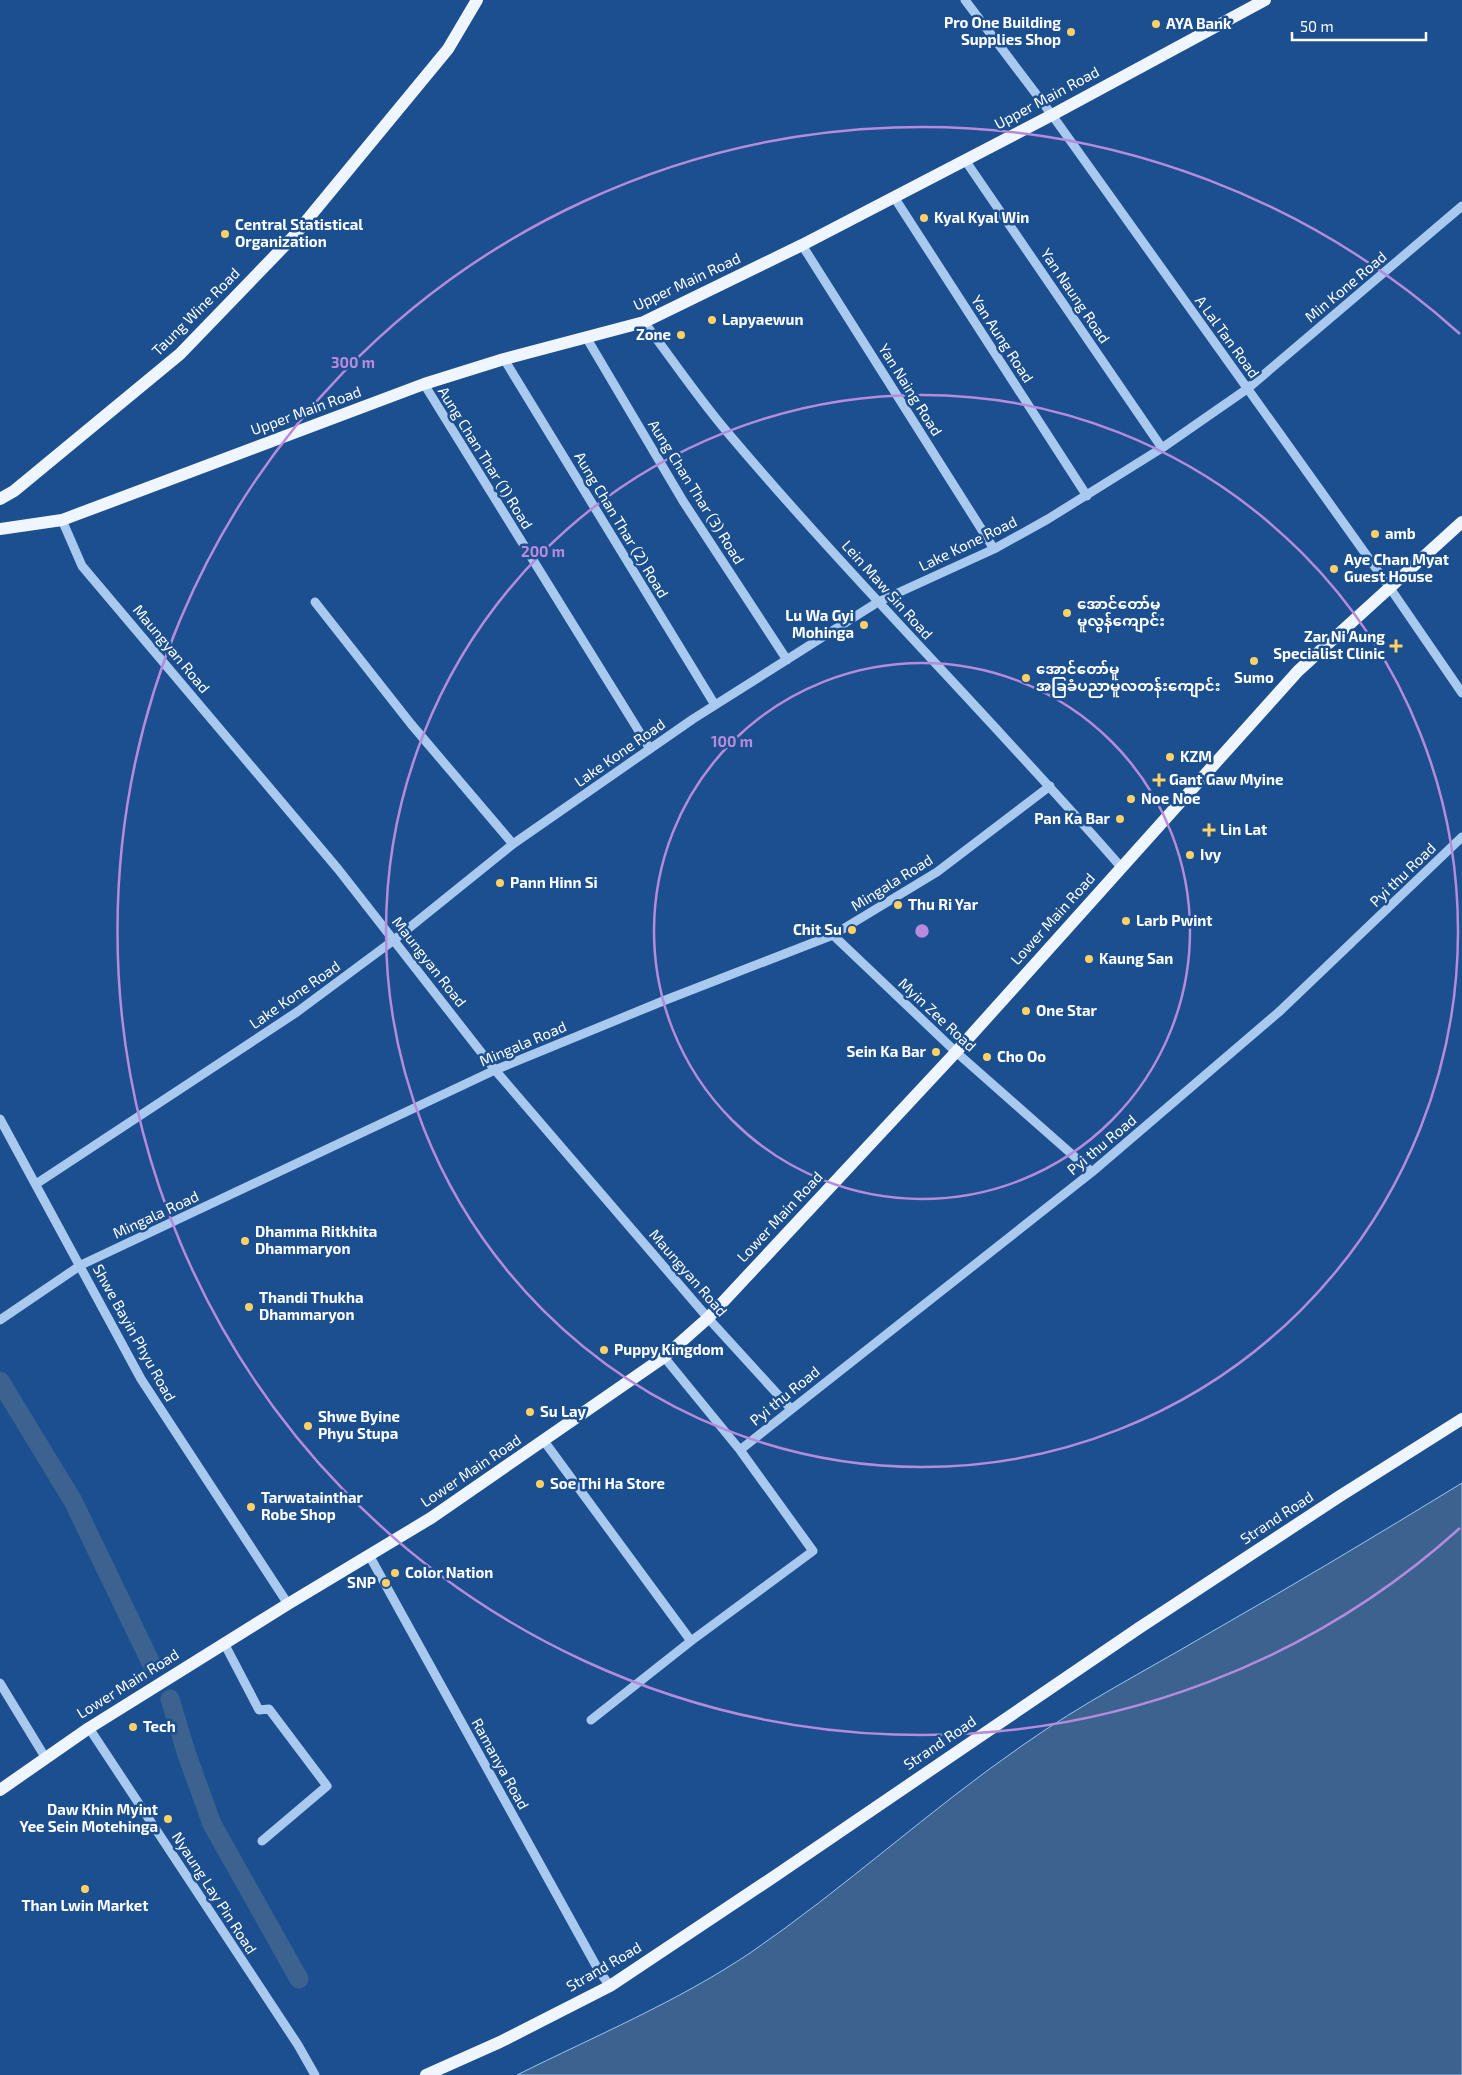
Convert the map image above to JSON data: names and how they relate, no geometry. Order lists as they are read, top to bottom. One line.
{"streets":{"main road":["Upper Main Road","Taung Wine Road","Lower Main Road","Strand Road"],"street":["Min Kone Road","Yan Naung Road","A Lal Tan Road","Yan Aung Road","Yan Naing Road","Aung Chan Thar (1) Road","Aung Chan Thar (3) Road","Aung Chan Thar (2) Road","Lake Kone Road","Lein Maw Sin Road","Maungyan Road","Pyi thu Road","Mingala Road","Myin Zee Road","Shwe Bayin Phyu Road","Ramanya Road","Nyaung Lay Pin Road"]},"crossings":[["Upper Main Road","Yan Naung Road"],["Upper Main Road","A Lal Tan Road"],["Upper Main Road","Yan Aung Road"],["Upper Main Road","Yan Naing Road"],["Upper Main Road","Aung Chan Thar (1) Road"],["Upper Main Road","Aung Chan Thar (3) Road"],["Upper Main Road","Aung Chan Thar (2) Road"],["Upper Main Road","Lein Maw Sin Road"],["Upper Main Road","Maungyan Road"],["Min Kone Road","A Lal Tan Road"],["Min Kone Road","Lake Kone Road"],["Yan Naung Road","Lake Kone Road"],["A Lal Tan Road","Lake Kone Road"],["A Lal Tan Road","Lower Main Road"],["Yan Aung Road","Lake Kone Road"],["Yan Naing Road","Lake Kone Road"],["Aung Chan Thar (1) Road","Lake Kone Road"],["Aung Chan Thar (3) Road","Lake Kone Road"],["Aung Chan Thar (2) Road","Lake Kone Road"],["Lake Kone Road","Lein Maw Sin Road"],["Lake Kone Road","Maungyan Road"],["Lake Kone Road","Shwe Bayin Phyu Road"],["Lein Maw Sin Road","Mingala Road"],["Lein Maw Sin Road","Lower Main Road"],["Maungyan Road","Pyi thu Road"],["Maungyan Road","Mingala Road"],["Maungyan Road","Lower Main Road"],["Pyi thu Road","Myin Zee Road"],["Mingala Road","Myin Zee Road"],["Mingala Road","Shwe Bayin Phyu Road"],["Lower Main Road","Myin Zee Road"],["Lower Main Road","Shwe Bayin Phyu Road"],["Lower Main Road","Ramanya Road"],["Lower Main Road","Nyaung Lay Pin Road"],["Strand Road","Ramanya Road"]],"places":{"other":["AYA Bank","Pro One Building Supplies Shop","Kyal Kyal Win","Central Statistical Organization","Lapyaewun","Zone","amb","Aye Chan Myat Guest House","အောင်တော်မူ မူလွန်ကျောင်း","Lu Wa Gyi Mohinga","Sumo","အောင်တော်မူ အခြခံပညာမူလတန်းကျောင်း","KZM","Noe Noe","Pan Ka Bar","Ivy","Pann Hinn Si","Thu Ri Yar","Larb Pwint","Chit Su","Kaung San","One Star","Sein Ka Bar","Cho Oo","Dhamma Ritkhita Dhammaryon","Thandi Thukha Dhammaryon","Puppy Kingdom","Su Lay","Shwe Byine Phyu Stupa","Soe Thi Ha Store","Tarwatainthar Robe Shop","Color Nation","SNP","Tech","Daw Khin Myint Yee Sein Motehinga","Than Lwin Market"],"health":["Zar Ni Aung Specialist Clinic","Gant Gaw Myine","Lin Lat"]},"scale_bar":"50 m","rings":["300 m","200 m","100 m"]}
